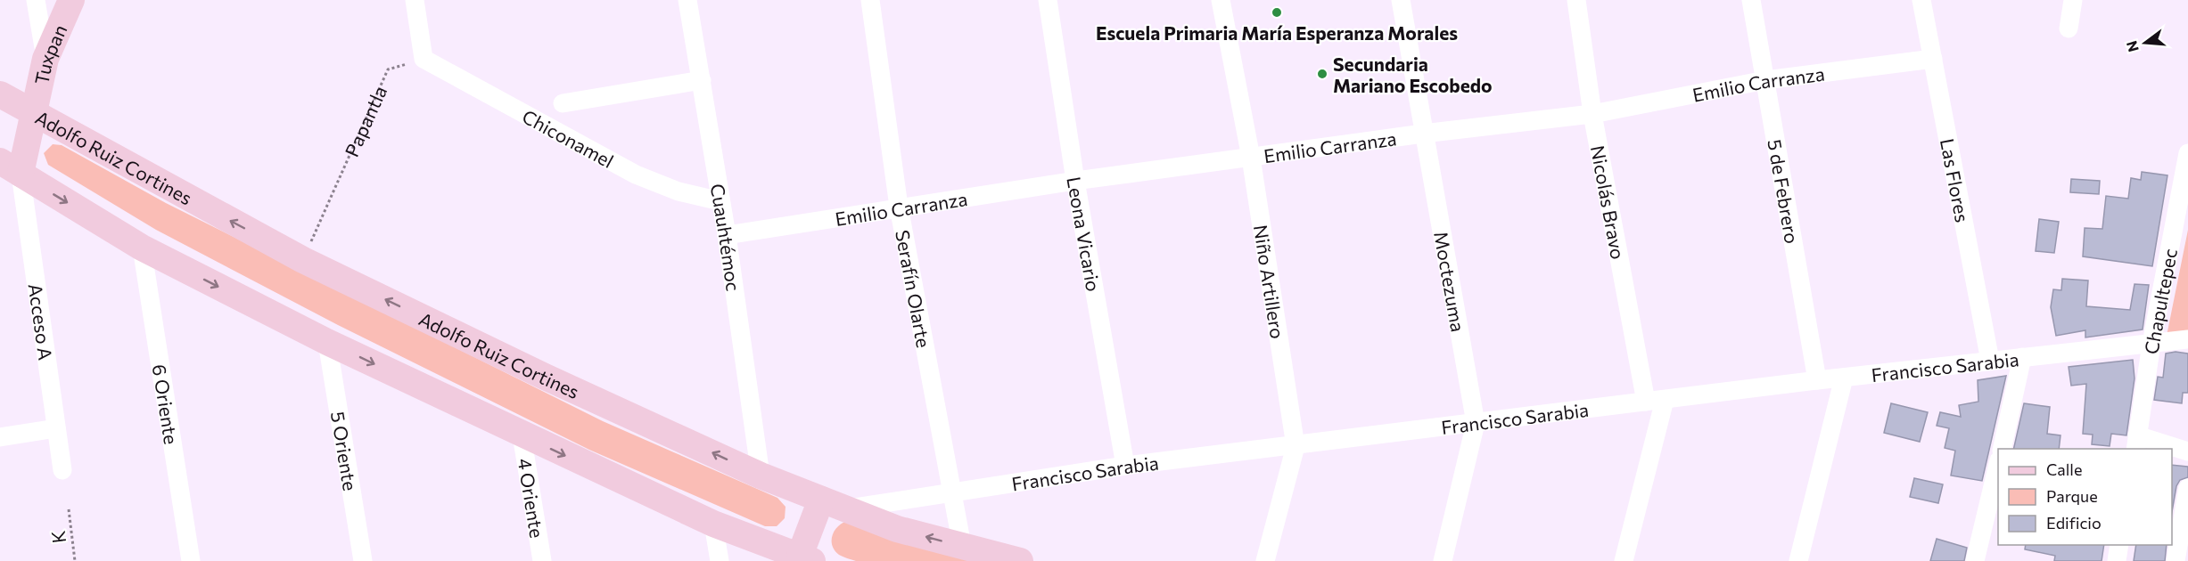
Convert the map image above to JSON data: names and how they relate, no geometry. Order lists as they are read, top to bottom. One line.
{"streets":{"main road":["Tuxpan","Adolfo Ruiz Cortines"],"street":["Emilio Carranza","Chiconamel","Las Flores","5 de Febrero","Nicolás Bravo","Leona Vicario","Cuauhtémoc","Niño Artillero","Moctezuma","Serafín Olarte","Chapultepec","Acceso A","Francisco Sarabia","6 Oriente","5 Oriente","4 Oriente"],"path":["Papantla","K"]},"crossings":[["Tuxpan","Adolfo Ruiz Cortines"],["Tuxpan","Acceso A"],["Emilio Carranza","Las Flores"],["Emilio Carranza","5 de Febrero"],["Emilio Carranza","Nicolás Bravo"],["Emilio Carranza","Leona Vicario"],["Emilio Carranza","Cuauhtémoc"],["Emilio Carranza","Niño Artillero"],["Emilio Carranza","Moctezuma"],["Emilio Carranza","Serafín Olarte"],["Papantla","Chiconamel"],["Papantla","Adolfo Ruiz Cortines"],["Chiconamel","Cuauhtémoc"],["Adolfo Ruiz Cortines","Cuauhtémoc"],["Adolfo Ruiz Cortines","Serafín Olarte"],["Adolfo Ruiz Cortines","Francisco Sarabia"],["Las Flores","Francisco Sarabia"],["5 de Febrero","Francisco Sarabia"],["Nicolás Bravo","Francisco Sarabia"],["Leona Vicario","Francisco Sarabia"],["Niño Artillero","Francisco Sarabia"],["Moctezuma","Francisco Sarabia"],["Serafín Olarte","Francisco Sarabia"],["Chapultepec","Francisco Sarabia"]],"places":["Escuela Primaria María Esperanza Morales","Secundaria Mariano Escobedo"],"legend":["Calle","Parque","Edificio"],"north":"left"}
